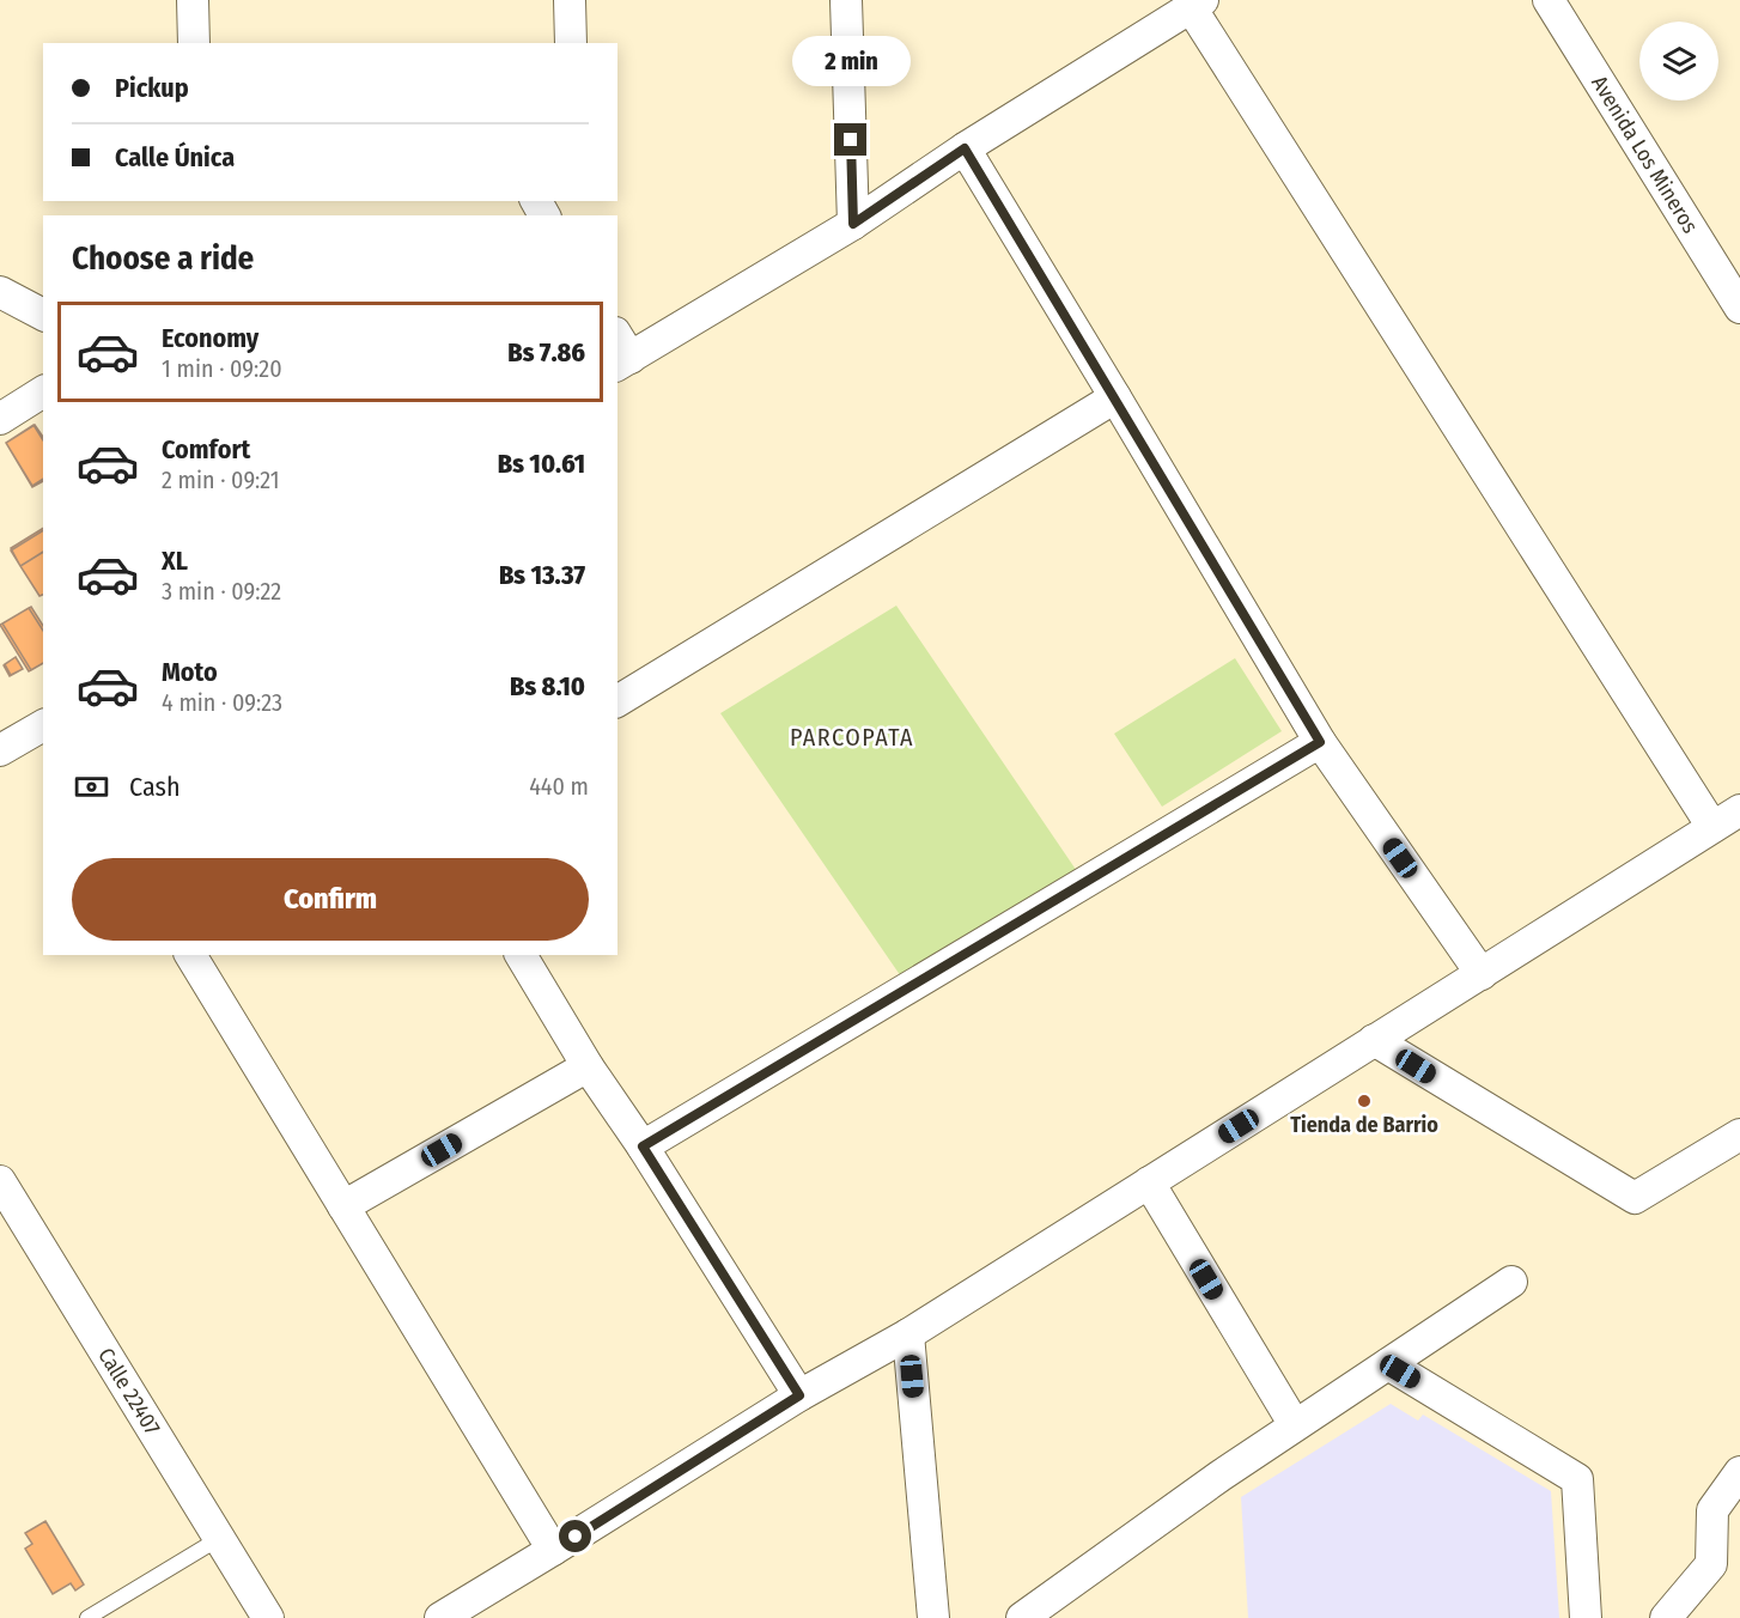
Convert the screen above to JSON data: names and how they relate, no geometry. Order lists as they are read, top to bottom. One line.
{"streets":{"street":["Avenida Los Mineros","Calle 22407"]},"districts":["PARCOPATA"],"places":["Tienda de Barrio"],"page":{"bubble":"2 min","banner":["Pickup","Calle Única"],"heading":"Choose a ride","list":[{"name":"Economy","note":"1 min · 09:20","value":"Bs 7.86"},{"name":"Comfort","note":"2 min · 09:21","value":"Bs 10.61"},{"name":"XL","note":"3 min · 09:22","value":"Bs 13.37"},{"name":"Moto","note":"4 min · 09:23","value":"Bs 8.10"}],"pay":["Cash","440 m"],"buttons":"Confirm"}}
